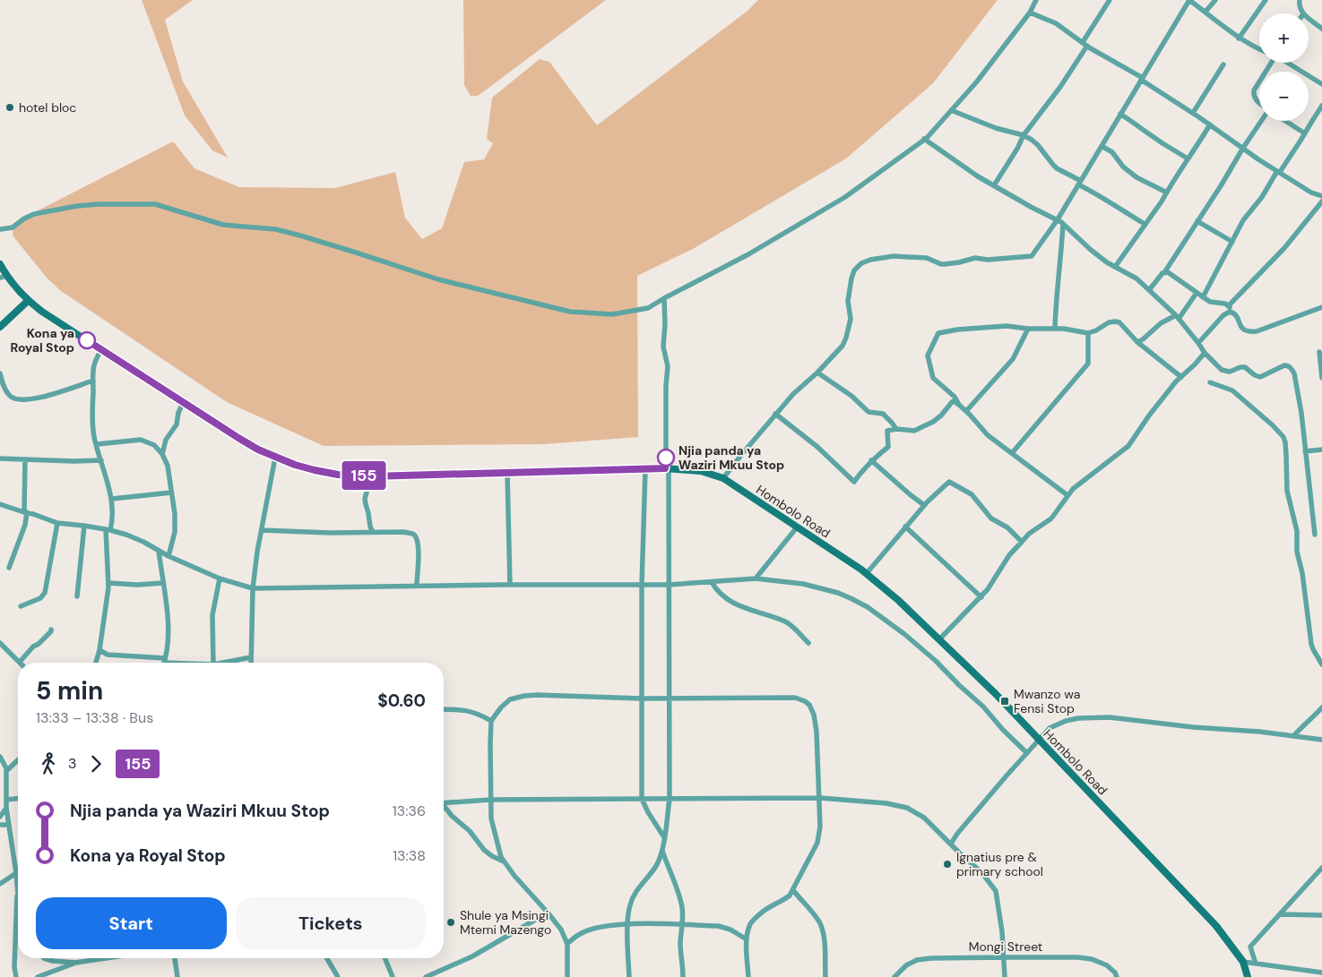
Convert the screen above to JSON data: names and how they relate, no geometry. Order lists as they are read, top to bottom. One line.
{"streets":{"street":["Hombolo Road","Mongi Street"]},"places":{"other":["hotel bloc","Kona ya Royal Stop","Njia panda ya Waziri Mkuu Stop","Ignatius pre & primary school","Shule ya Msingi Mtemi Mazengo"],"transit":["Mwanzo wa Fensi Stop"]},"lines":["bus line 155"],"page":{"on_map":"155","map_buttons":["+","−"],"heading":["5 min","13:33 – 13:38 · Bus","$0.60"],"legs":["3","155"],"list":[{"name":"Njia panda ya Waziri Mkuu Stop","value":"13:36"},{"name":"Kona ya Royal Stop","value":"13:38"}],"buttons":["Start","Tickets"]}}
